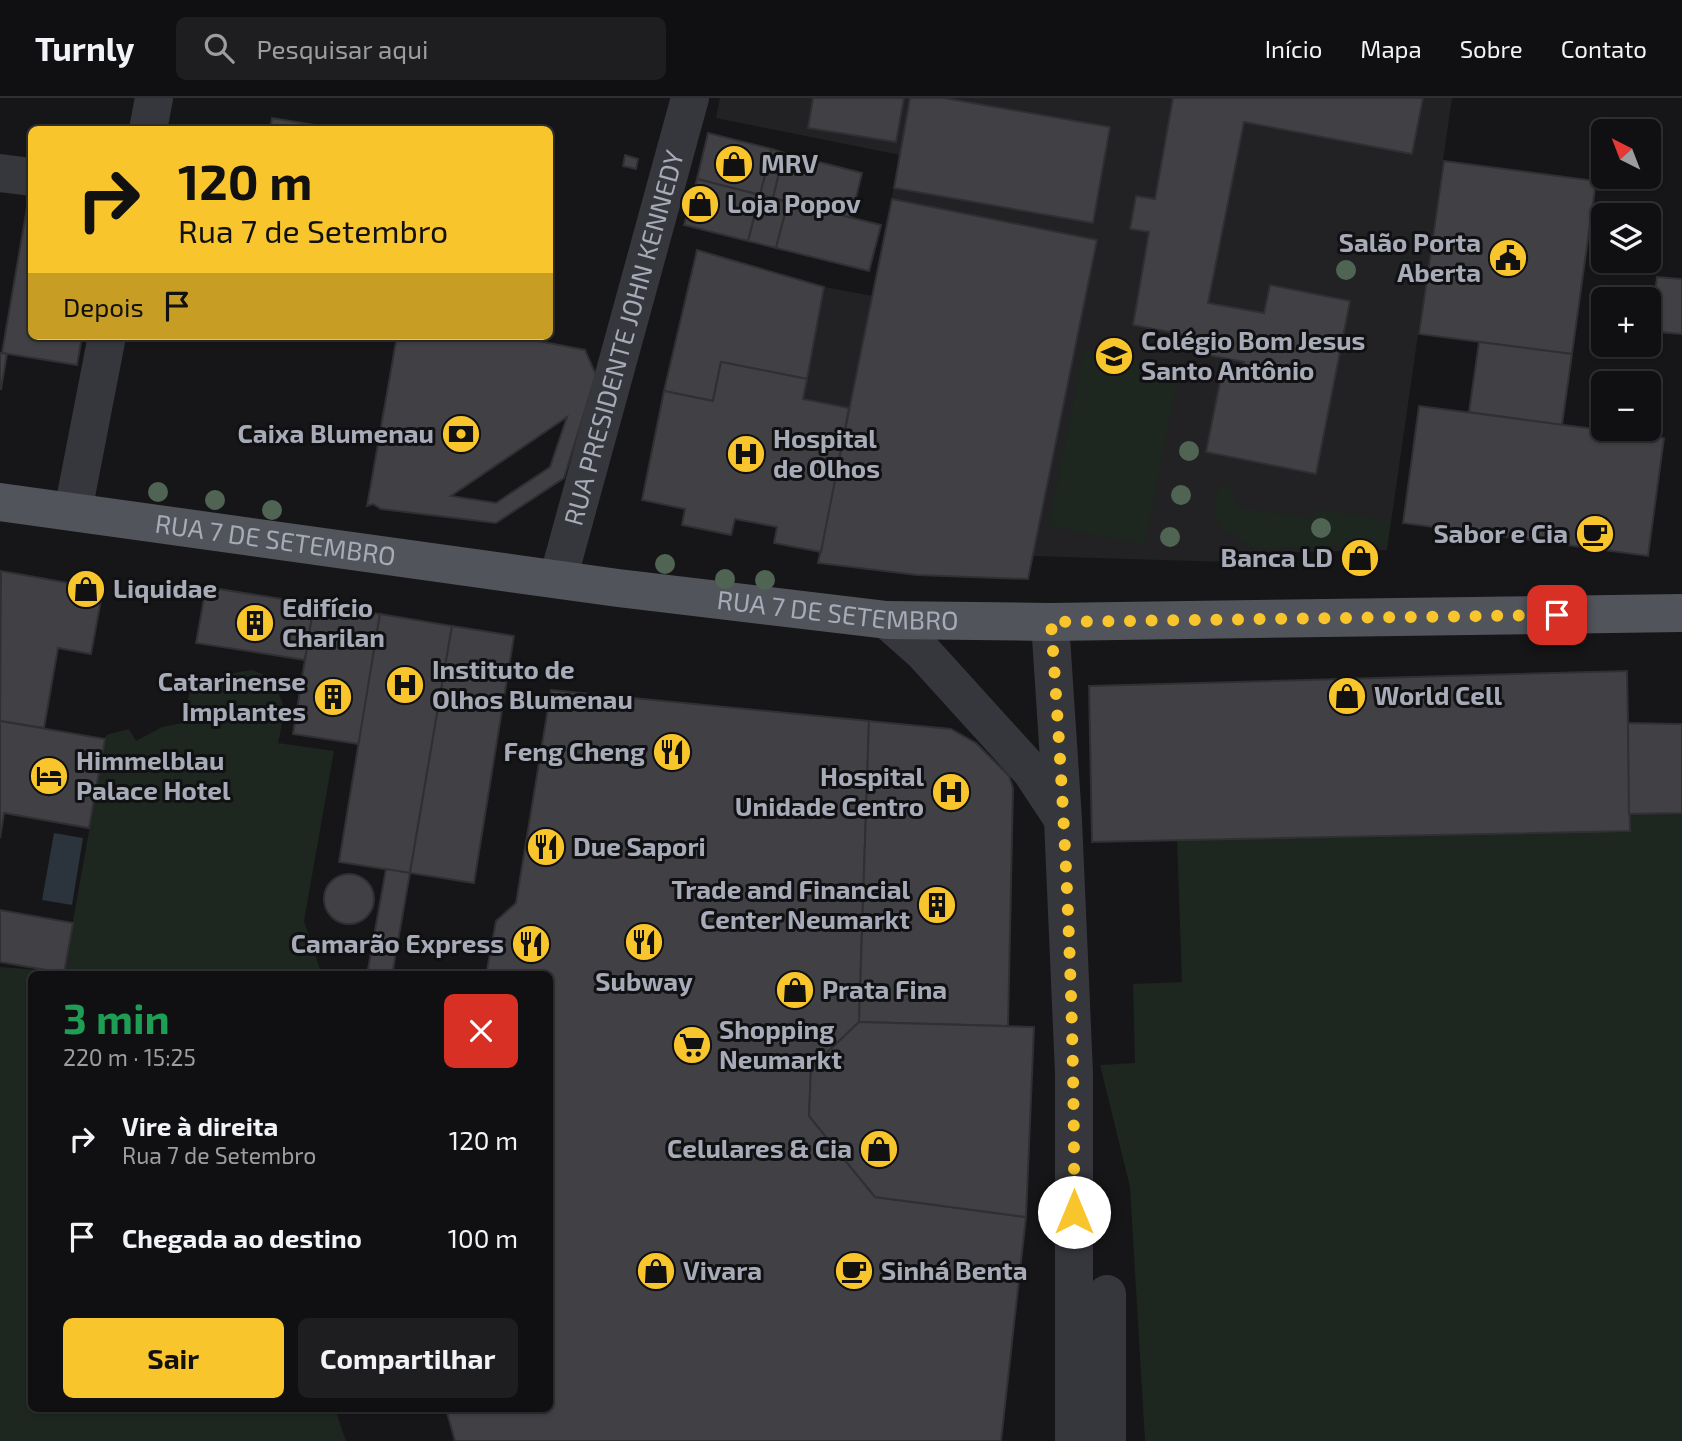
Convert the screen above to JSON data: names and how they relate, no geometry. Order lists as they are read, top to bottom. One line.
{"streets":{"main road":["RUA 7 DE SETEMBRO"],"street":["RUA PRESIDENTE JOHN KENNEDY"]},"crossings":[["RUA PRESIDENTE JOHN KENNEDY","RUA 7 DE SETEMBRO"]],"places":{"shop":["MRV","Loja Popov","Banca LD","Liquidae","World Cell","Prata Fina","Celulares & Cia","Vivara"],"public building":["Salão Porta Aberta"],"school or university":["Colégio Bom Jesus Santo Antônio"],"bank":["Caixa Blumenau"],"hospital":["Hospital de Olhos","Instituto de Olhos Blumenau","Hospital Unidade Centro"],"cafe":["Sabor e Cia","Sinhá Benta"],"building":["Edifício Charilan","Catarinense Implantes","Trade and Financial Center Neumarkt"],"restaurant":["Feng Cheng","Due Sapori","Subway","Camarão Express"],"hotel":["Himmelblau Palace Hotel"],"supermarket":["Shopping Neumarkt"]},"north":"top left","page":{"header":"Turnly","search":"Pesquisar aqui","nav":["Início","Mapa","Sobre","Contato"],"map_buttons":["+","−"],"turn":["120 m","Rua 7 de Setembro"],"then":"Depois","heading":["3 min","220 m · 15:25"],"list":[{"name":"Vire à direita","note":"Rua 7 de Setembro","value":"120 m"},{"name":"Chegada ao destino","value":"100 m"}],"buttons":["Sair","Compartilhar"]}}
